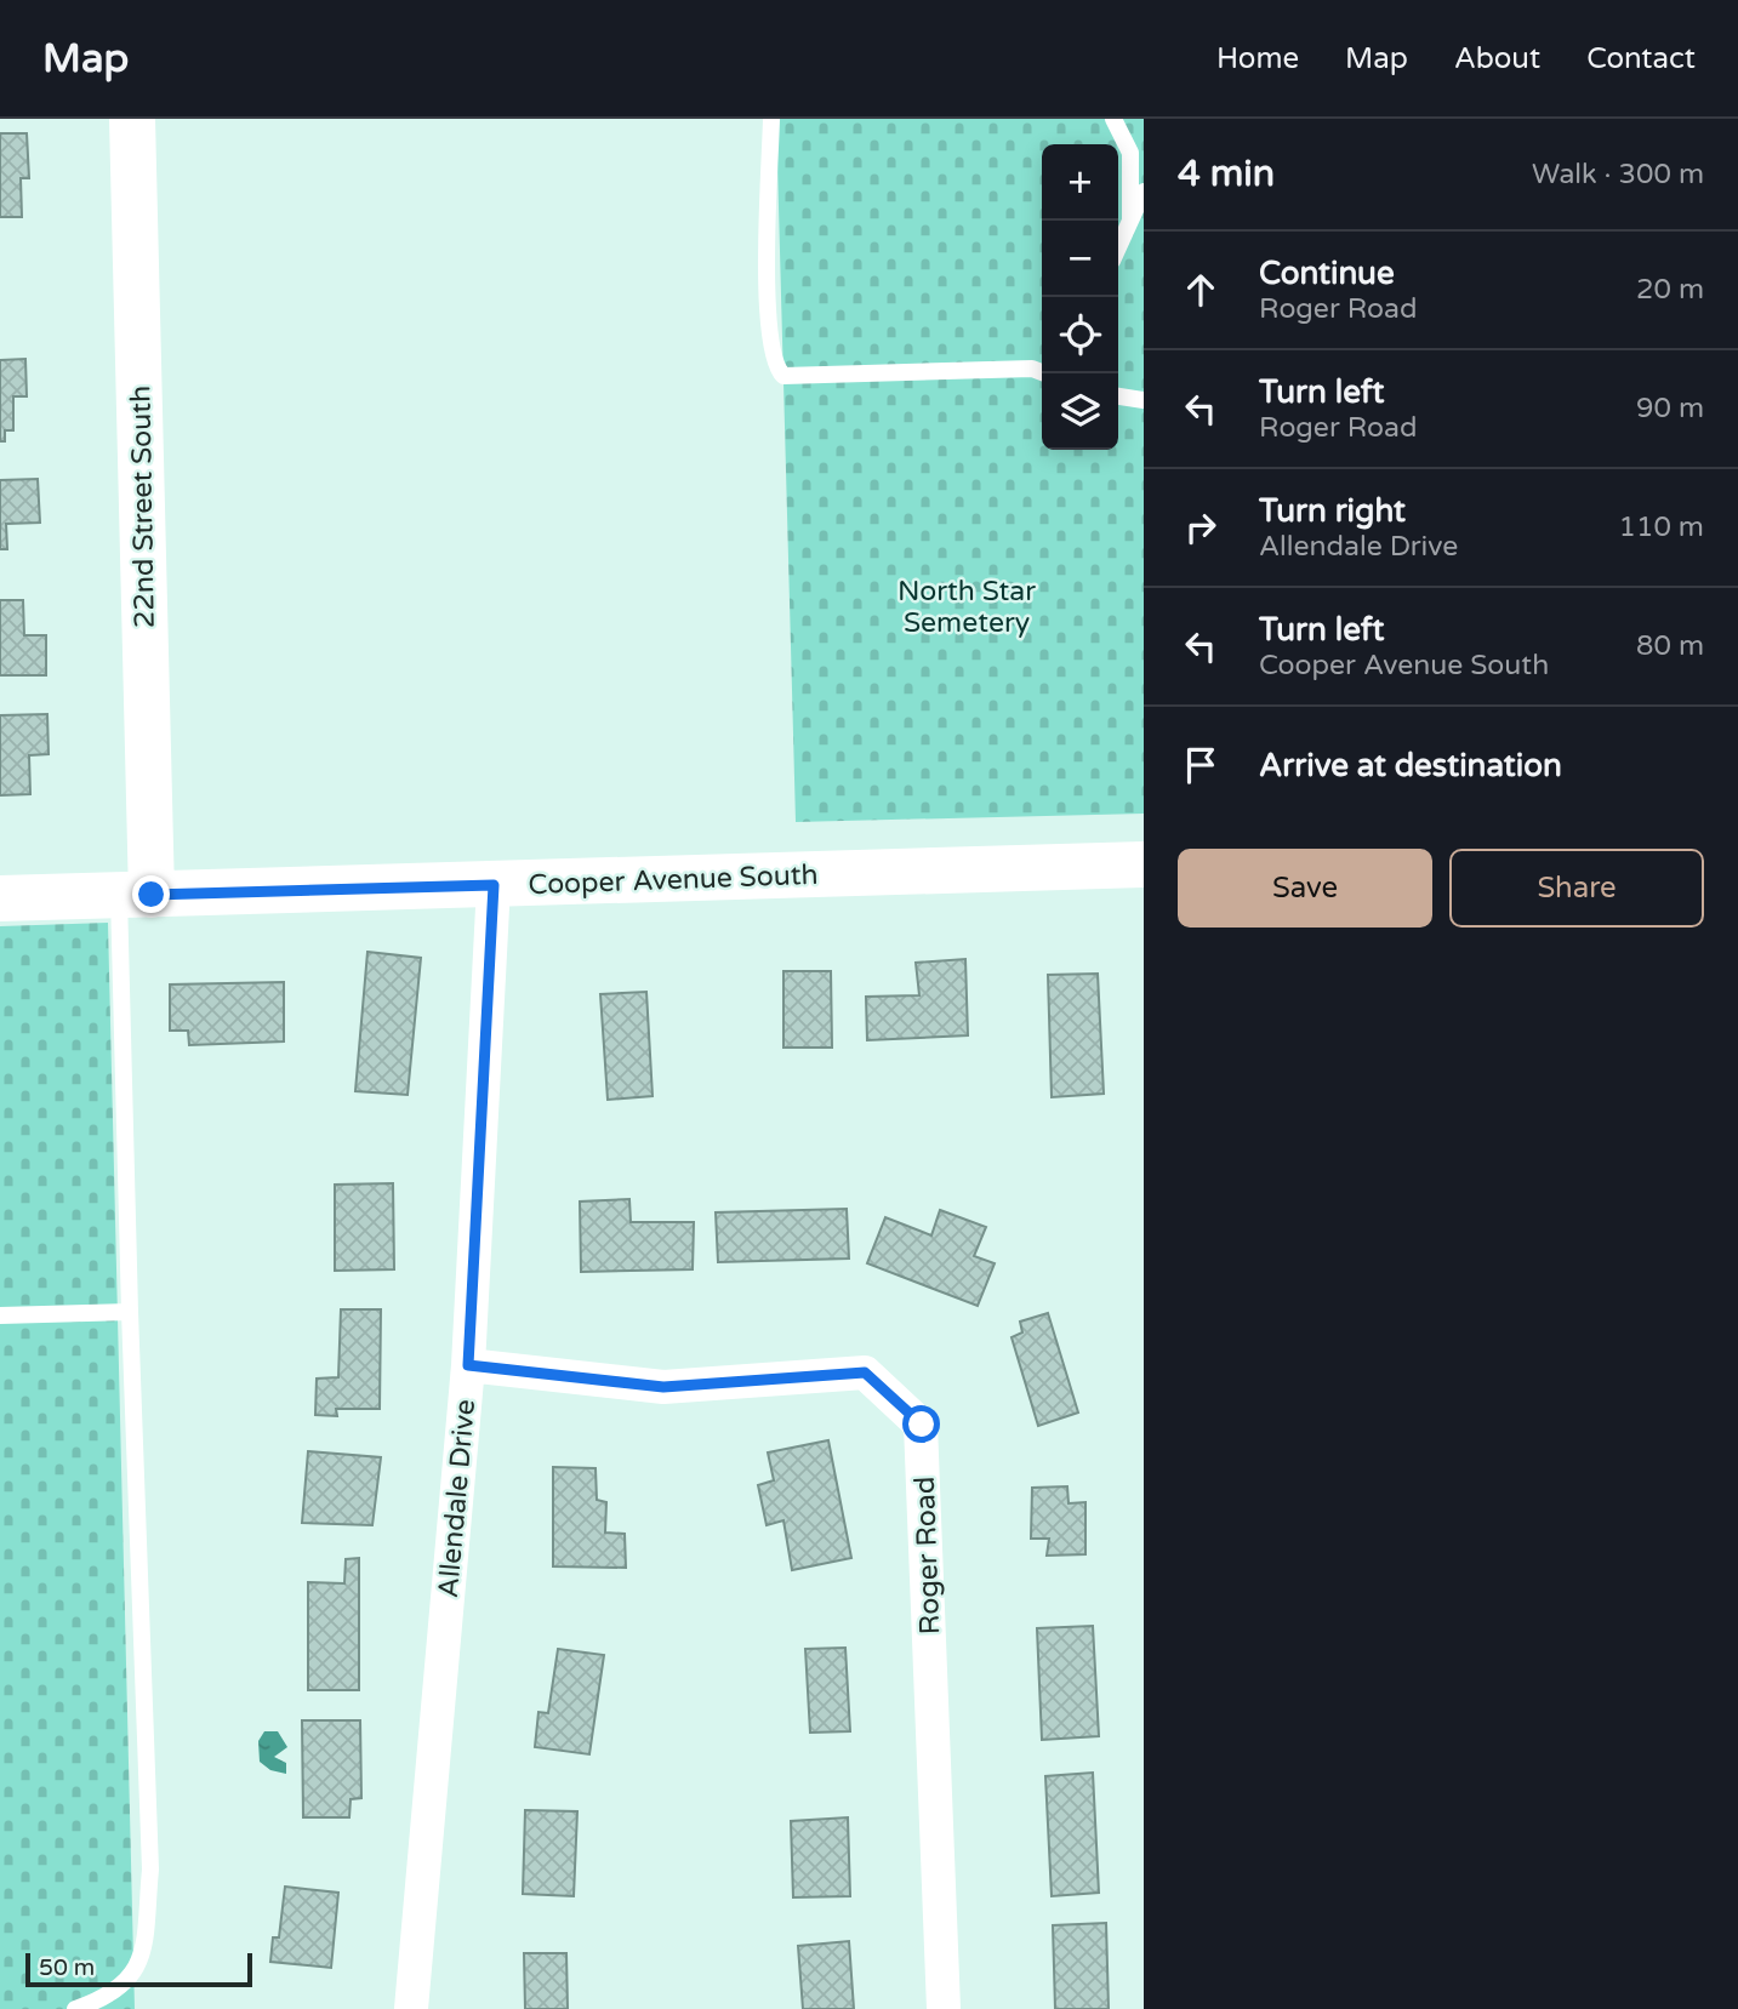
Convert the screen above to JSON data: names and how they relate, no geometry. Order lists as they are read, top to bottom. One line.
{"streets":{"street":["22nd Street South","Cooper Avenue South","Allendale Drive","Roger Road"]},"crossings":[["22nd Street South","Cooper Avenue South"],["Cooper Avenue South","Allendale Drive"],["Allendale Drive","Roger Road"]],"parks":["North Star Semetery"],"scale_bar":"50 m","page":{"header":"Map","nav":["Home","Map","About","Contact"],"heading":["4 min","Walk · 300 m"],"map_buttons":["+","−"],"list":[["Continue","Roger Road","20 m"],["Turn left","Roger Road","90 m"],["Turn right","Allendale Drive","110 m"],["Turn left","Cooper Avenue South","80 m"],"Arrive at destination"],"buttons":["Save","Share"],"scale":"50 m"}}
